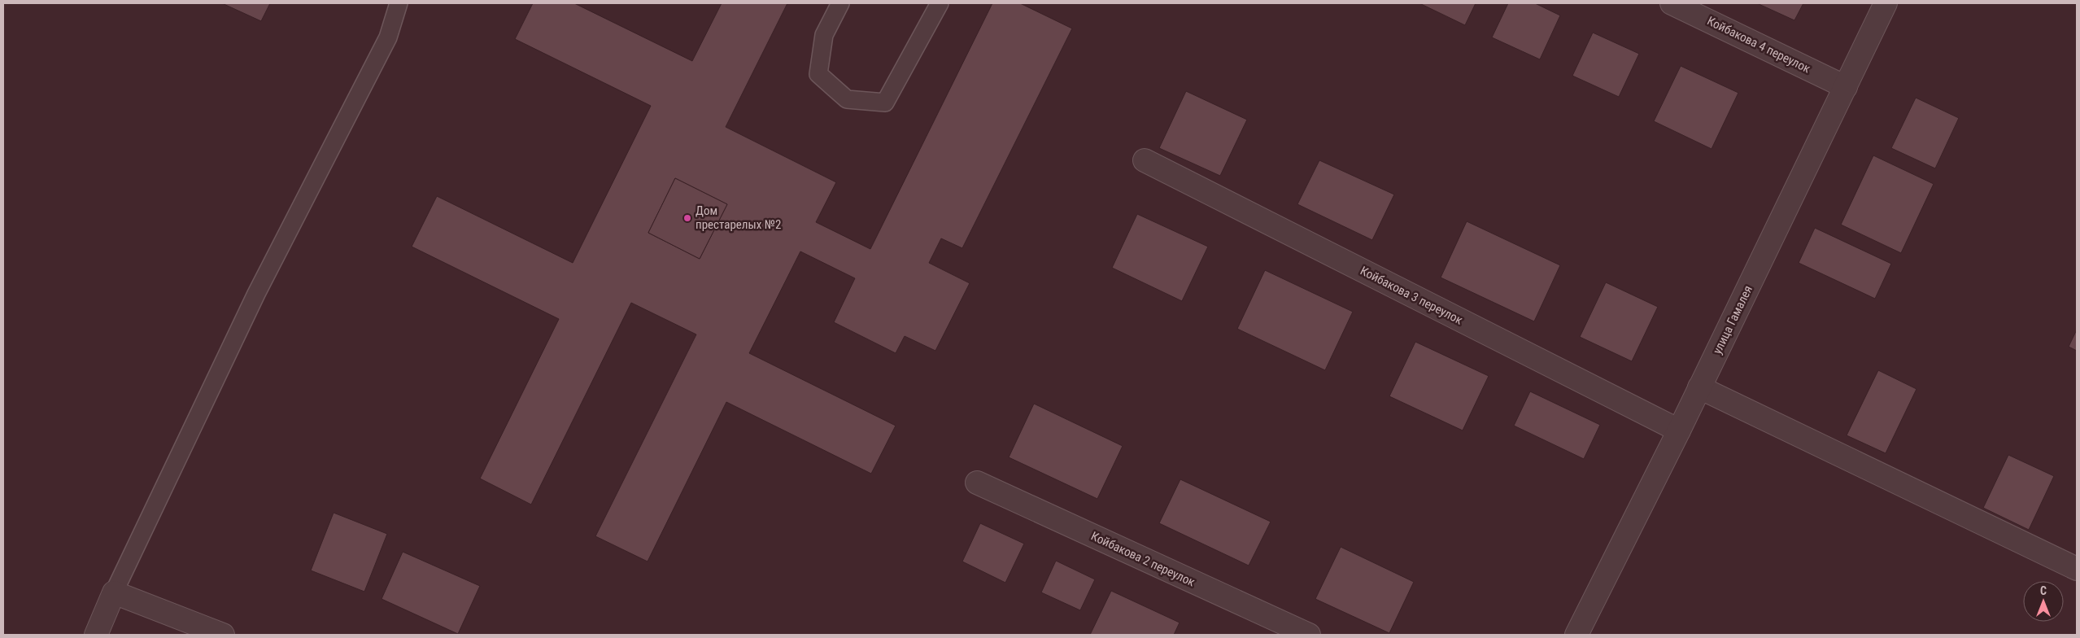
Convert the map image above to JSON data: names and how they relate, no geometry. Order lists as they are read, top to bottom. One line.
{"streets":{"street":["Койбакова 4 переулок","Койбакова 3 переулок","улица Гамалея","Койбакова 2 переулок"]},"crossings":[["Койбакова 4 переулок","улица Гамалея"],["Койбакова 3 переулок","улица Гамалея"]],"places":["Дом престарелых №2"],"north":"top"}
